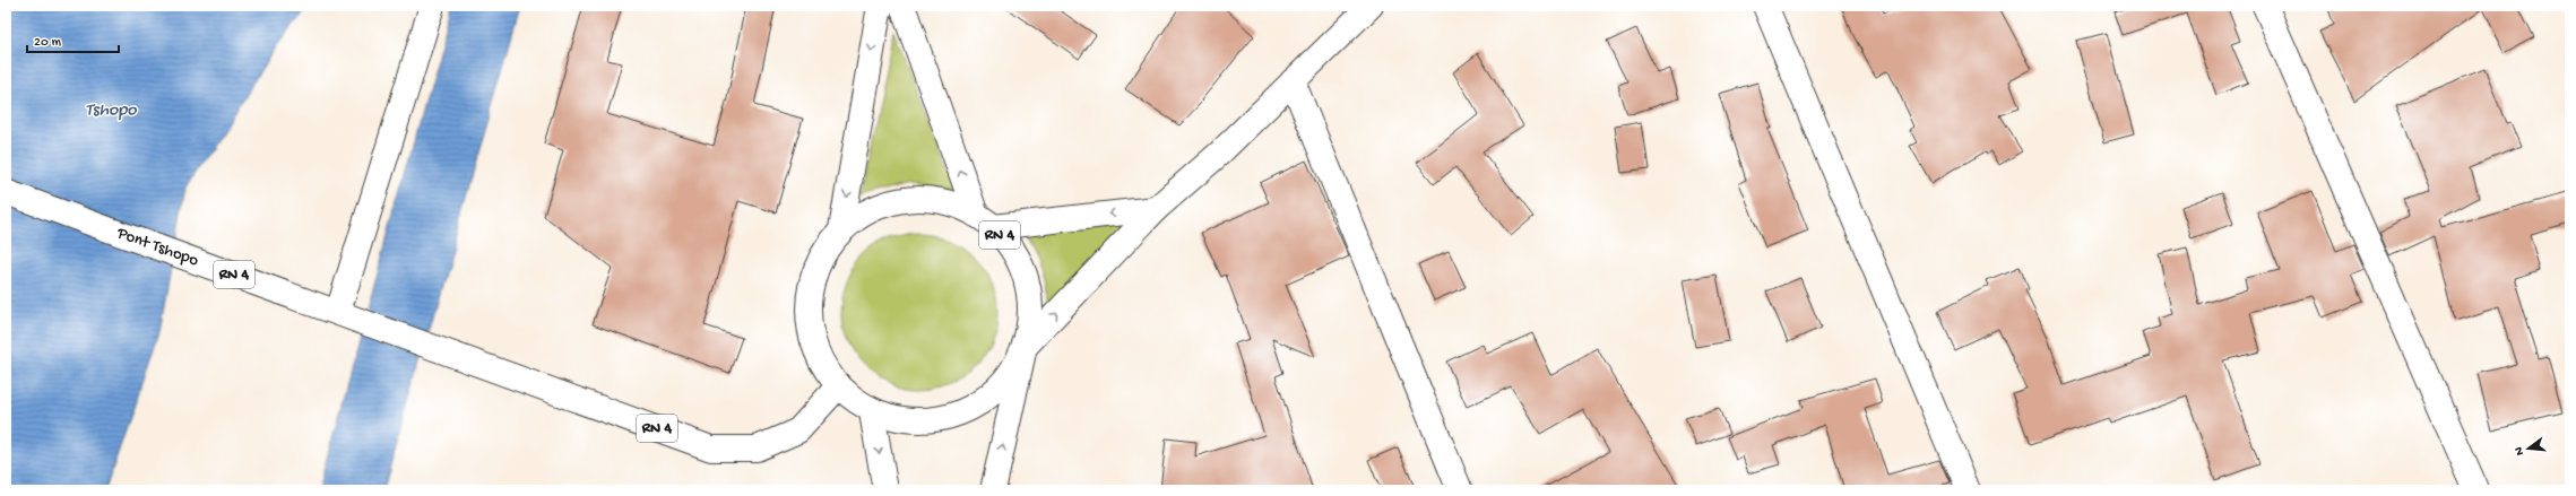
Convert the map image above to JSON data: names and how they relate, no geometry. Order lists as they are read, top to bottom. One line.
{"streets":{"main road":["RN 4","Pont Tshopo"]},"crossings":[["RN 4","Pont Tshopo"]],"water":["Tshopo"],"scale_bar":"20 m","north":"left"}
